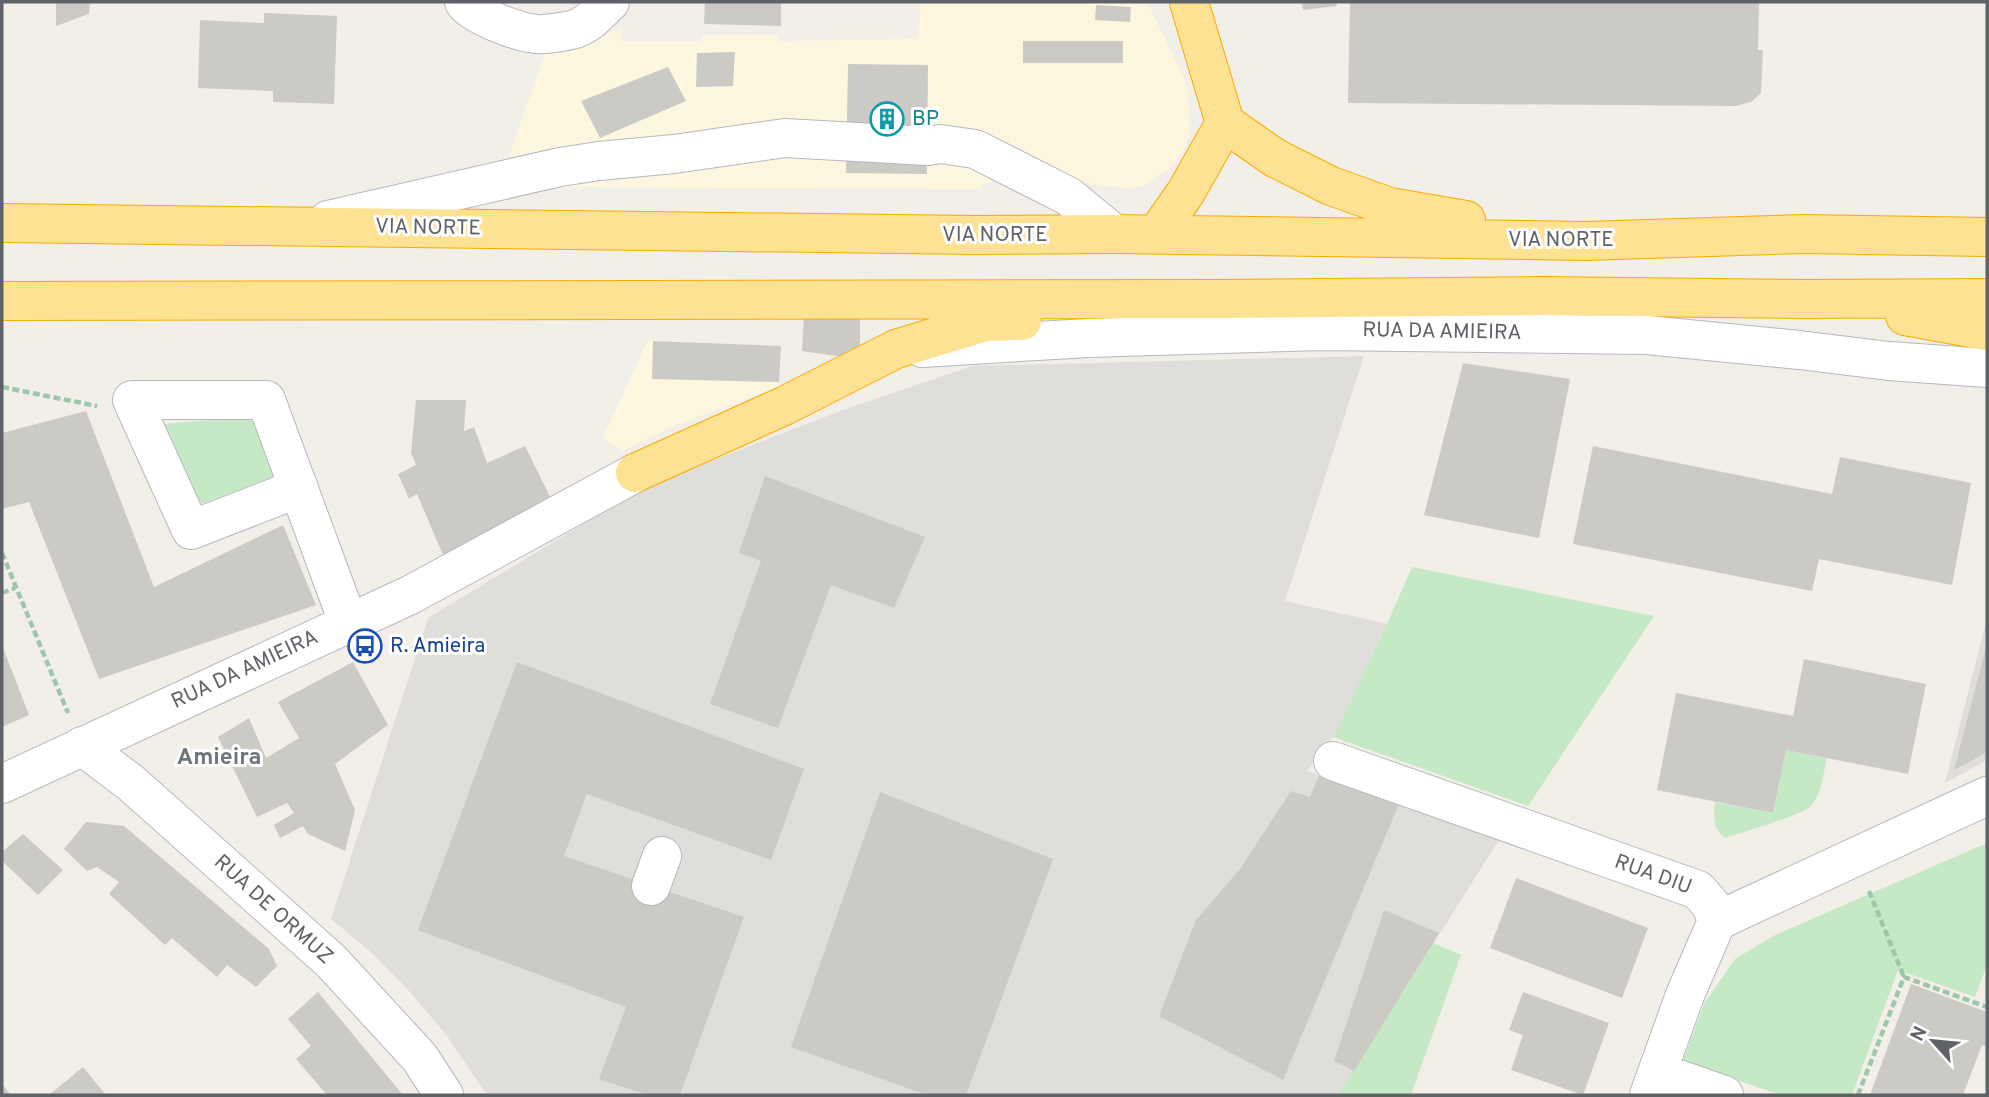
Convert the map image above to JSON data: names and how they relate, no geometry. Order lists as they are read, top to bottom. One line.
{"streets":{"highway":["VIA NORTE"],"street":["RUA DA AMIEIRA","RUA DIU","RUA DE ORMUZ"]},"crossings":[["RUA DA AMIEIRA","RUA DE ORMUZ"]],"districts":["Amieira"],"places":{"building":["BP"],"bus stop":["R. Amieira"]},"north":"top left"}
